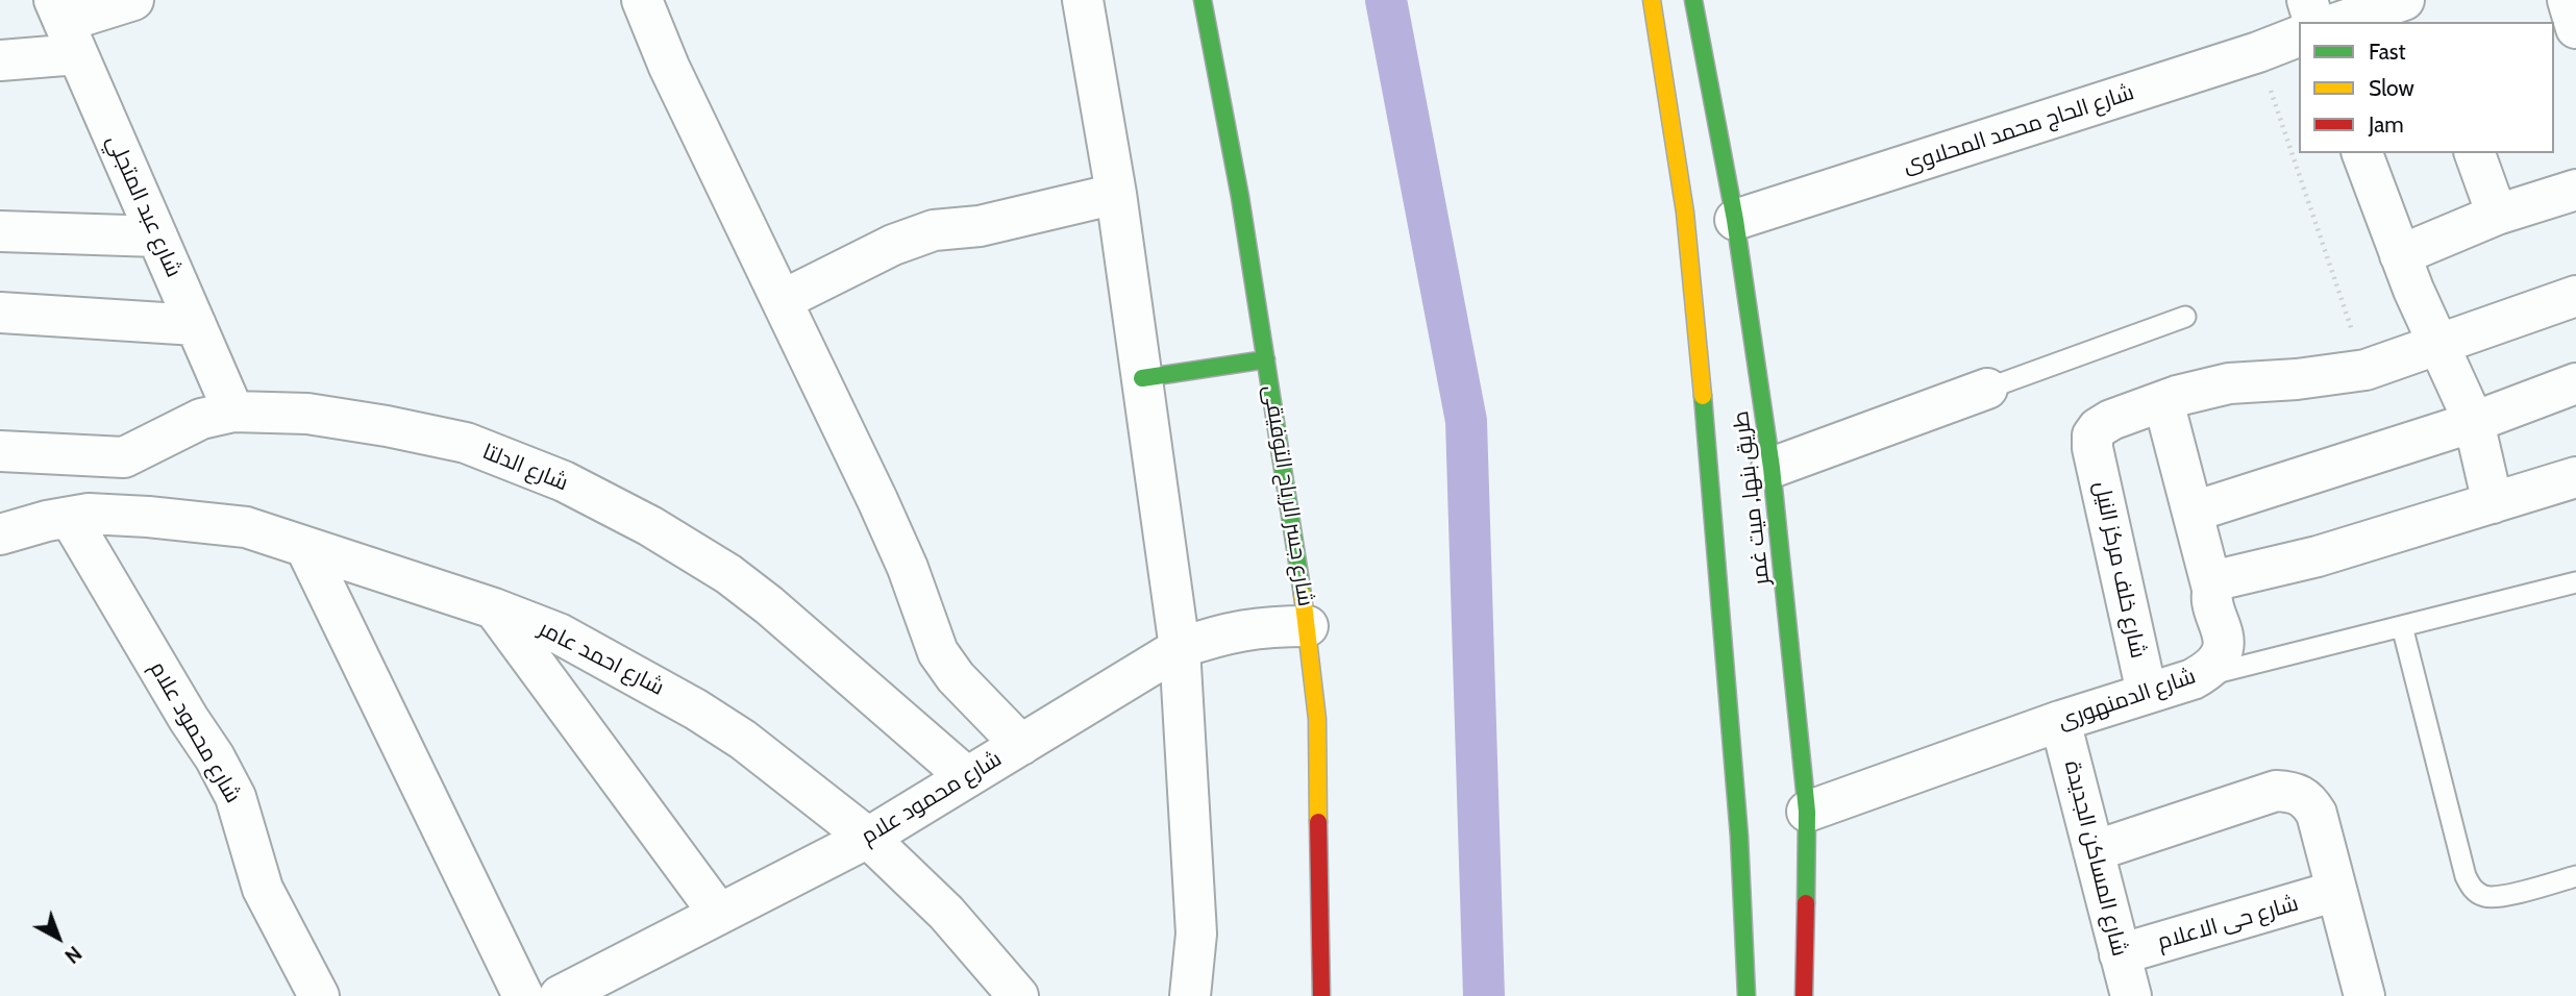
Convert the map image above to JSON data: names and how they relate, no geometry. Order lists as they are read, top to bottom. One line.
{"streets":{"main road":["شارع جسر الرياح التوفيقى","طريق بنها, ميت غمر"],"street":["شارع الحاج محمد المحلاوى","شارع عبد المتجلي","شارع الدلتا","شارع خلف مركز النيل","شارع احمد عامر","شارع الدمنهورى","شارع محمود علام","شارع المساكن الجديدة","شارع حى الاعلام"]},"crossings":[["شارع الحاج محمد المحلاوى","طريق بنها, ميت غمر"],["شارع عبد المتجلي","شارع الدلتا"],["شارع الدلتا","شارع محمود علام"],["شارع جسر الرياح التوفيقى","شارع محمود علام"],["طريق بنها, ميت غمر","شارع الدمنهورى"],["شارع خلف مركز النيل","شارع الدمنهورى"],["شارع احمد عامر","شارع محمود علام"],["شارع الدمنهورى","شارع المساكن الجديدة"],["شارع المساكن الجديدة","شارع حى الاعلام"]],"legend":["Fast","Slow","Jam"],"north":"bottom right"}
